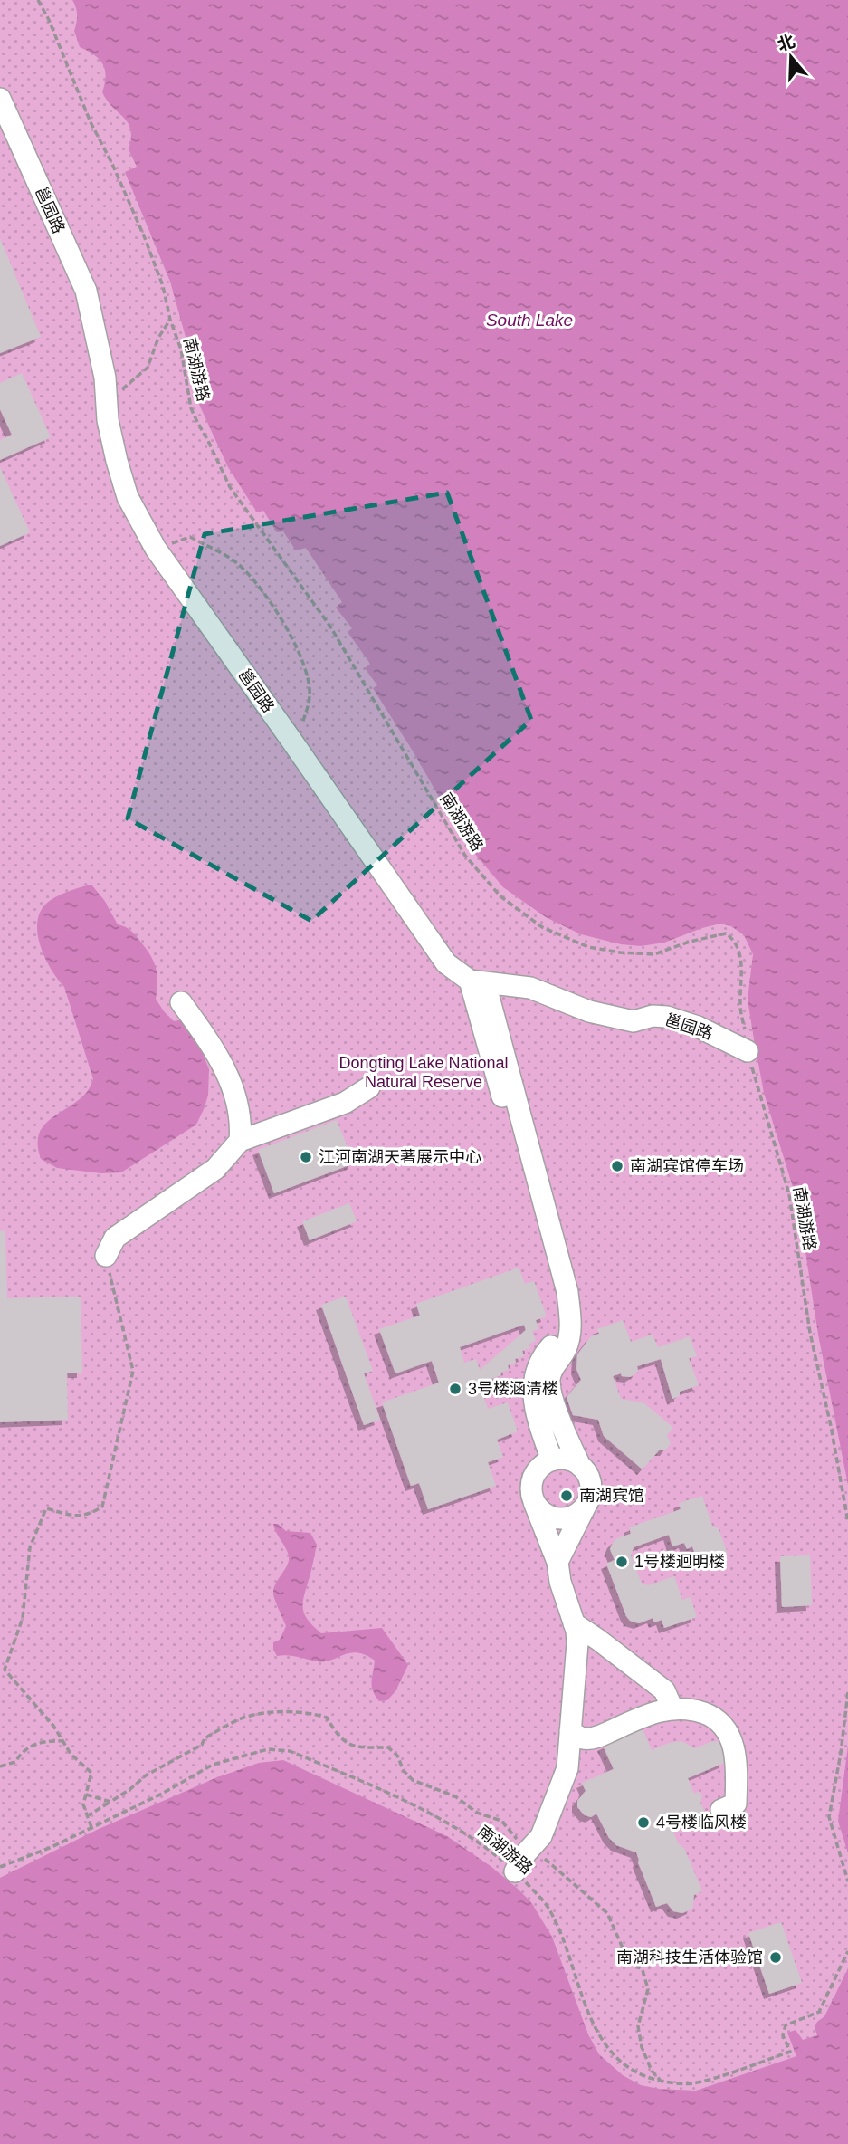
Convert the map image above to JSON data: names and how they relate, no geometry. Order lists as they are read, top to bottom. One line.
{"streets":{"street":["邕园路"],"path":["南湖游路"]},"crossings":[["邕园路","南湖游路"]],"water":["South Lake"],"parks":["Dongting Lake National Natural Reserve"],"places":["江河南湖天著展示中心","南湖宾馆停车场","3号楼涵清楼","南湖宾馆","1号楼迥明楼","4号楼临风楼","南湖科技生活体验馆"],"north":"top"}
